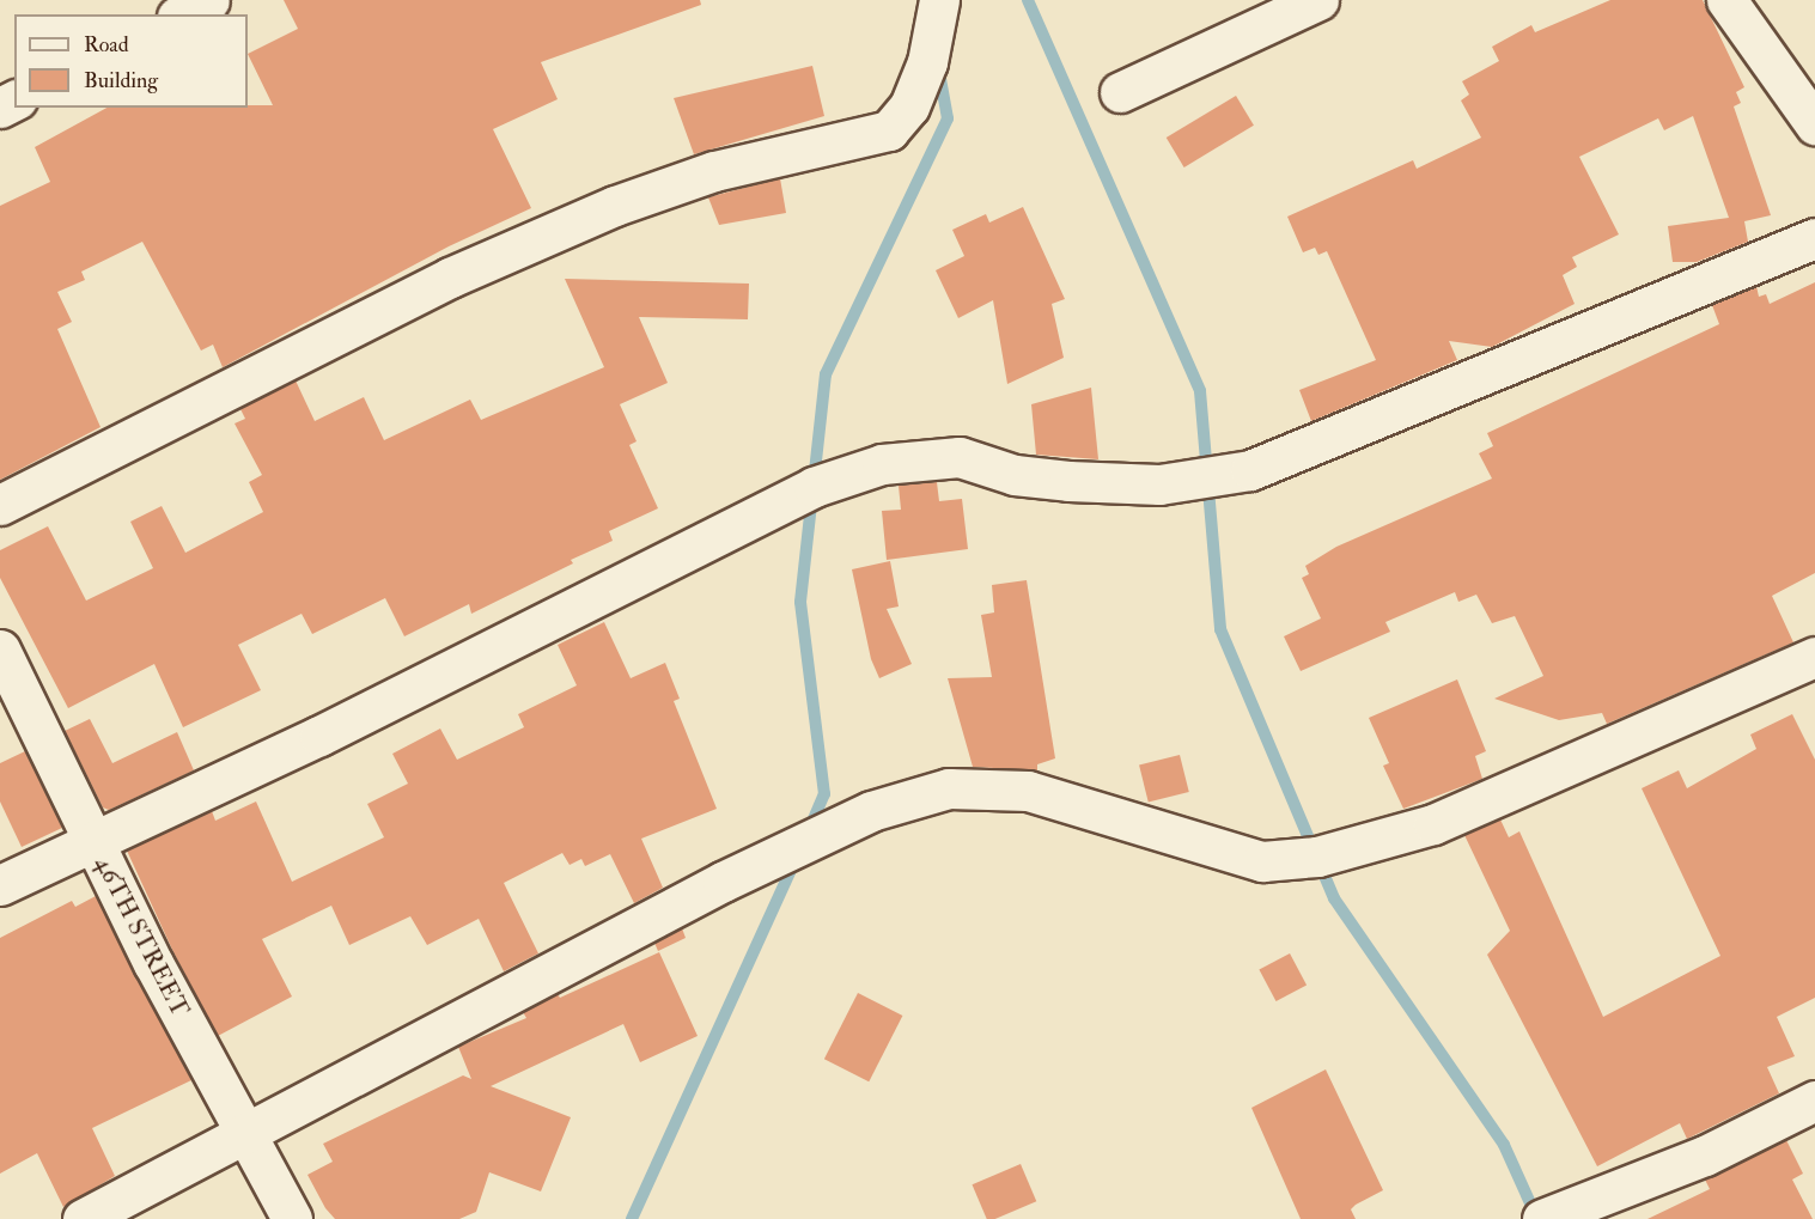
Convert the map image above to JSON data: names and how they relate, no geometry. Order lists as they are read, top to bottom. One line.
{"streets":{"street":["46TH STREET"]},"legend":["Road","Building"]}
